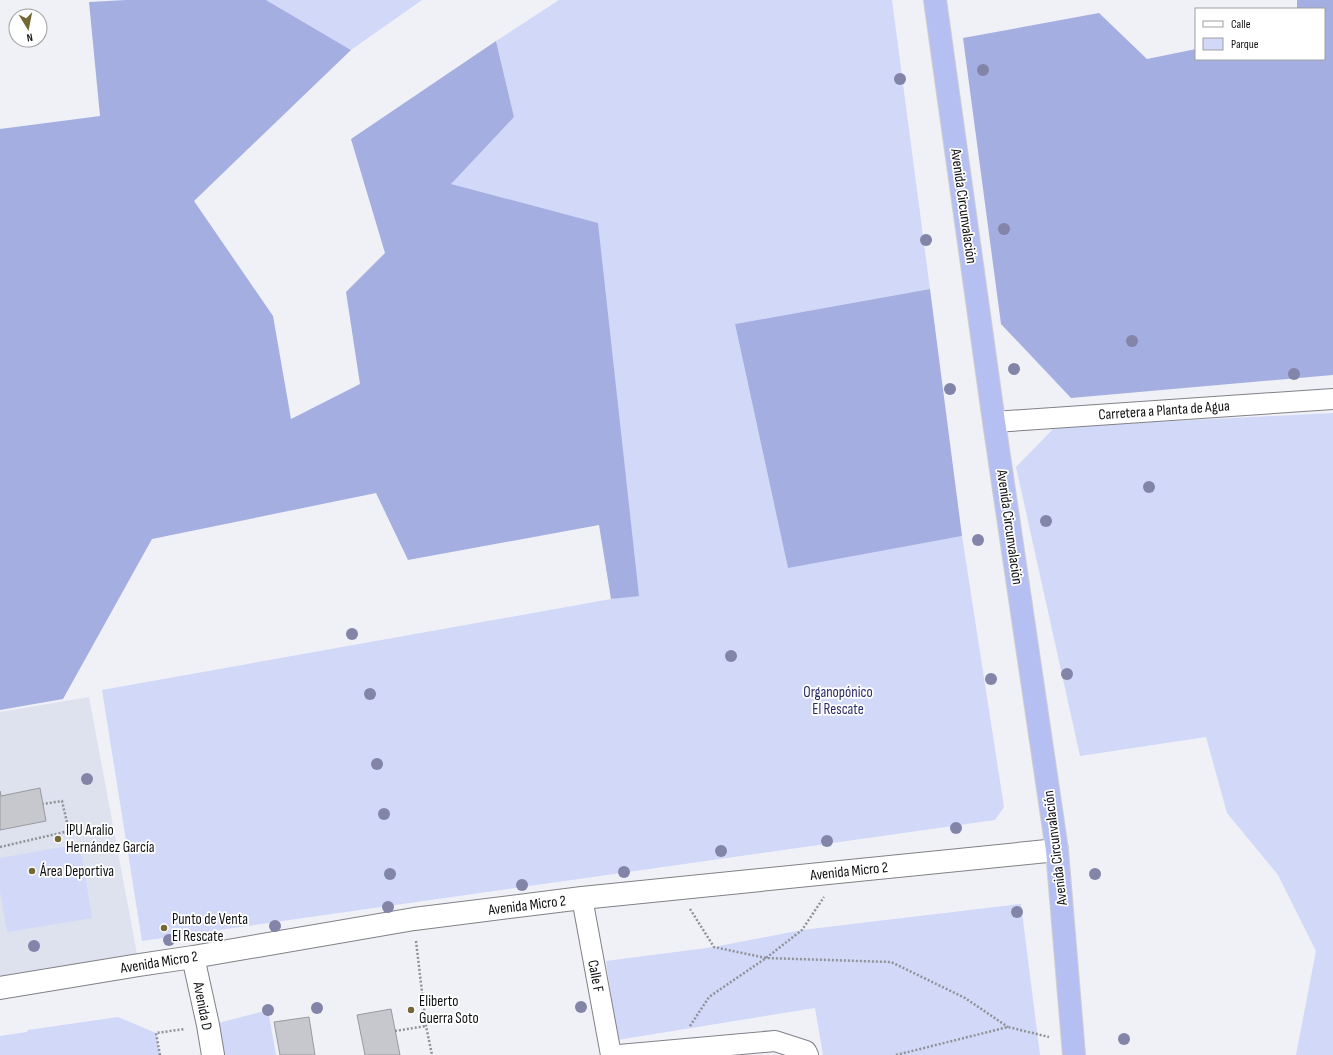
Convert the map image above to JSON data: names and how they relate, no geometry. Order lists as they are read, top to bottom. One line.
{"streets":{"highway":["Avenida Circunvalación"],"street":["Carretera a Planta de Agua","Avenida Micro 2","Calle F","Avenida D"]},"crossings":[["Avenida Circunvalación","Carretera a Planta de Agua"],["Avenida Circunvalación","Avenida Micro 2"],["Avenida Micro 2","Calle F"],["Avenida Micro 2","Avenida D"]],"parks":["Organopónico El Rescate"],"places":["IPU Aralio Hernández García","Área Deportiva","Punto de Venta El Rescate","Eliberto Guerra Soto"],"legend":["Calle","Parque"],"north":"bottom"}
